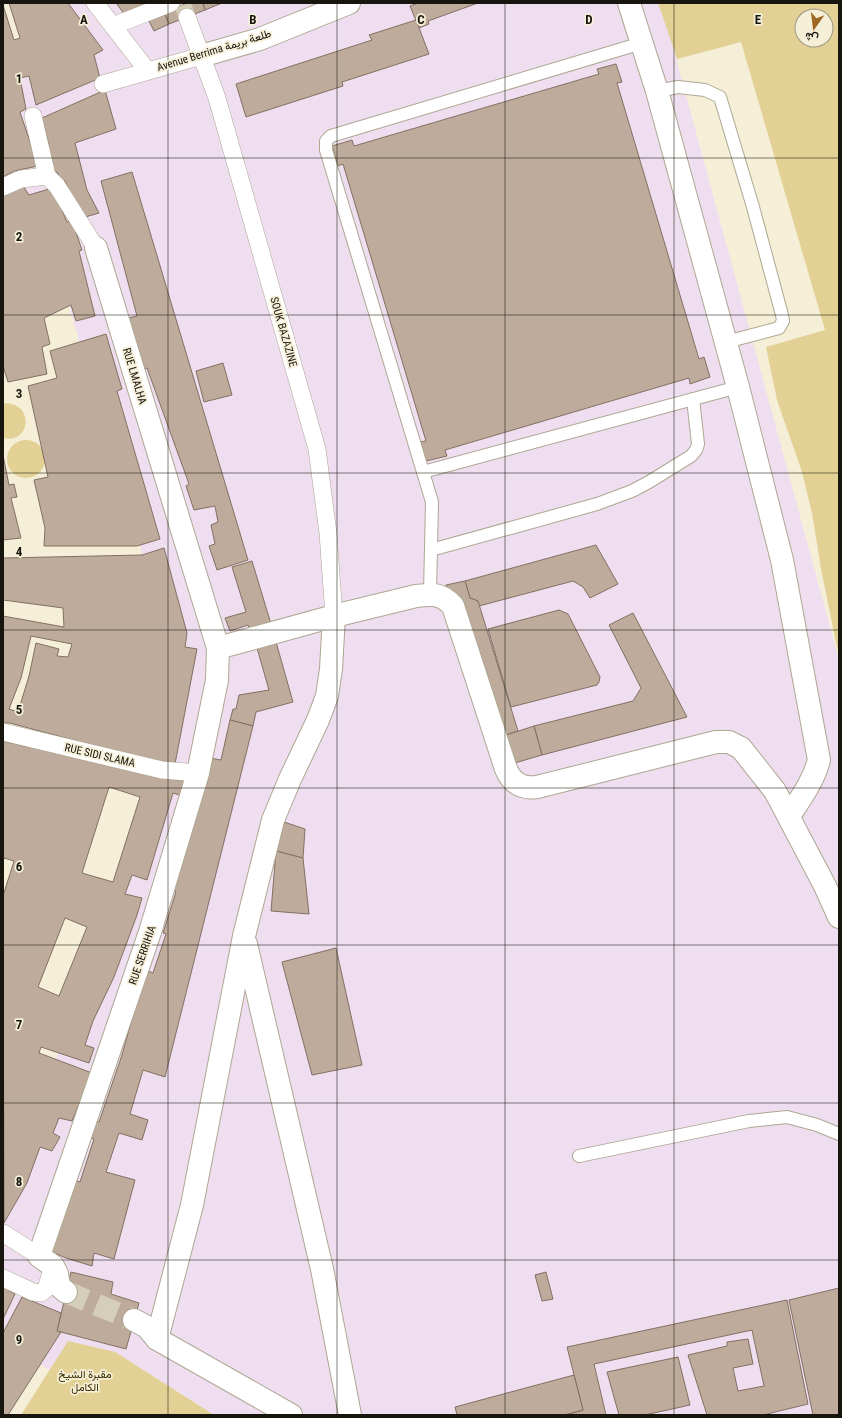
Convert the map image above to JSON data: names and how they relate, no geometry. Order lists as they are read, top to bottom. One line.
{"streets":{"street":["Avenue Berrima طلعة بريمة","SOUK BAZAZINE","RUE LMALHA","RUE SIDI SLAMA","RUE SERRIHIA"]},"crossings":[["Avenue Berrima طلعة بريمة","SOUK BAZAZINE"],["RUE LMALHA","RUE SERRIHIA"],["RUE SIDI SLAMA","RUE SERRIHIA"]],"parks":["مقبرة الشيخ الكامل"],"north":"bottom","grid":{"columns":["A","B","C","D","E"],"rows":["1","2","3","4","5","6","7","8","9"]}}
